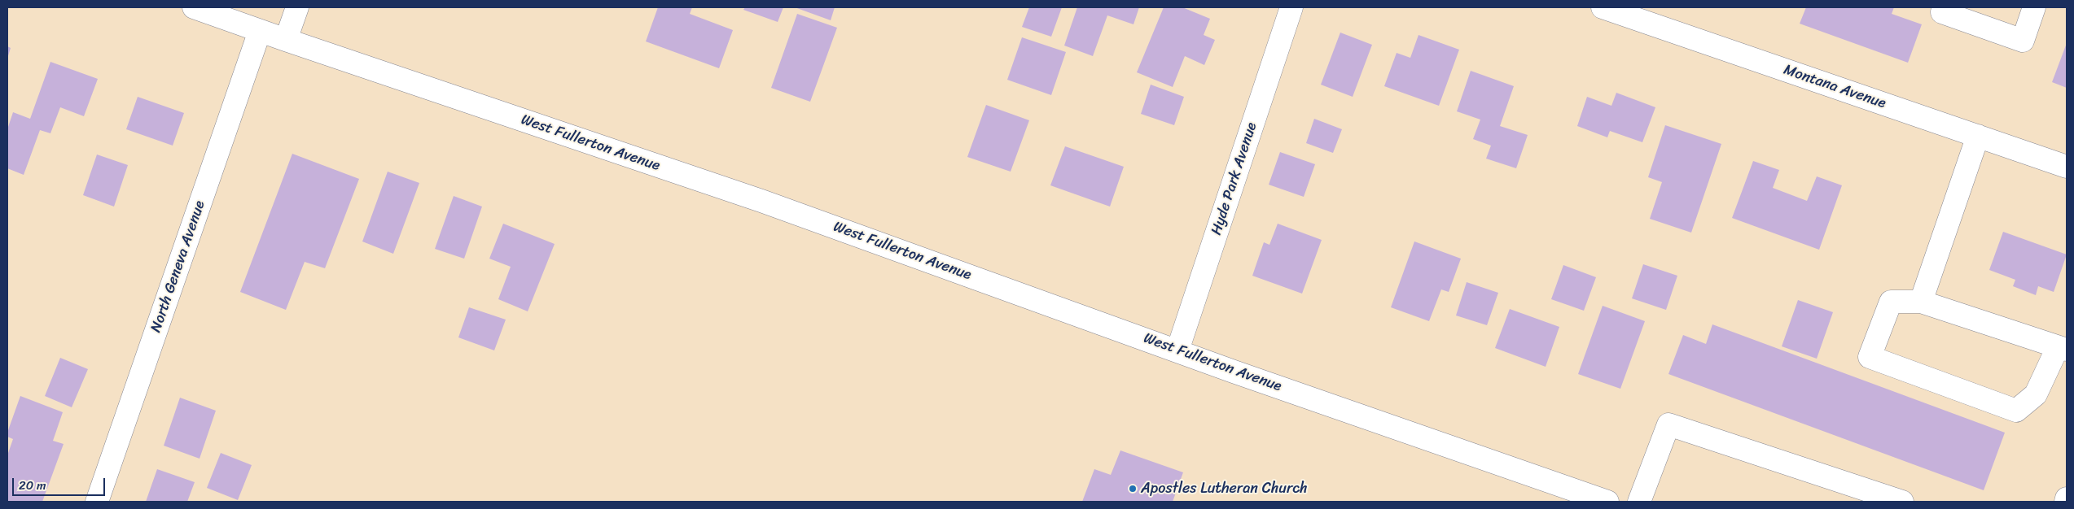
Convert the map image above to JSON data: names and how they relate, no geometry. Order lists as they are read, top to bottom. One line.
{"streets":{"street":["Montana Avenue","West Fullerton Avenue","Hyde Park Avenue","North Geneva Avenue"]},"crossings":[["West Fullerton Avenue","Hyde Park Avenue"],["West Fullerton Avenue","North Geneva Avenue"]],"places":["Apostles Lutheran Church"],"scale_bar":"20 m"}
